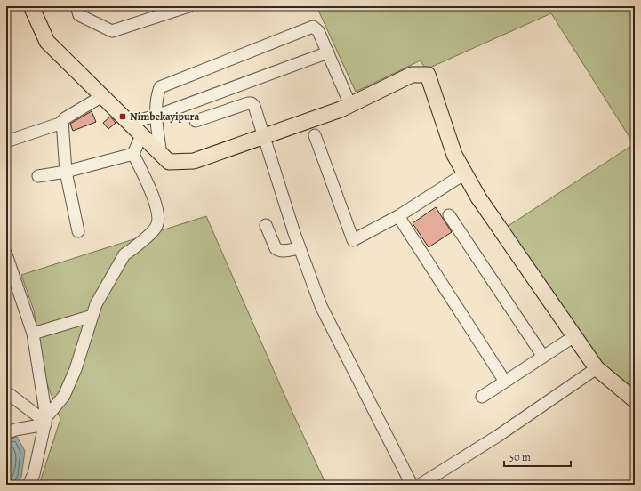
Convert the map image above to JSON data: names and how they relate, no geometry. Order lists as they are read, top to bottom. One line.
{"places":{"transit":["Nimbekayipura"]},"scale_bar":"50 m"}
